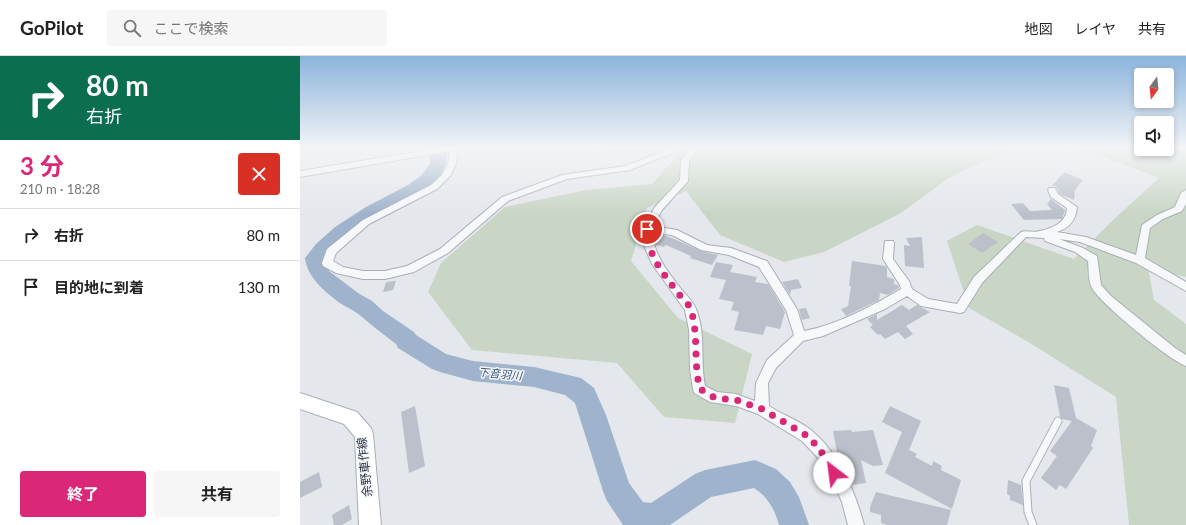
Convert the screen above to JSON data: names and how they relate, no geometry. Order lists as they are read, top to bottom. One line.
{"streets":{"main road":["余野車作線"]},"water":["下音羽川"],"north":"bottom","page":{"header":"GoPilot","search":"ここで検索","nav":["地図","レイヤ","共有"],"turn":["80 m","右折"],"heading":["3 分","210 m · 18:28"],"list":[{"name":"右折","value":"80 m"},{"name":"目的地に到着","value":"130 m"}],"buttons":["終了","共有"]}}
